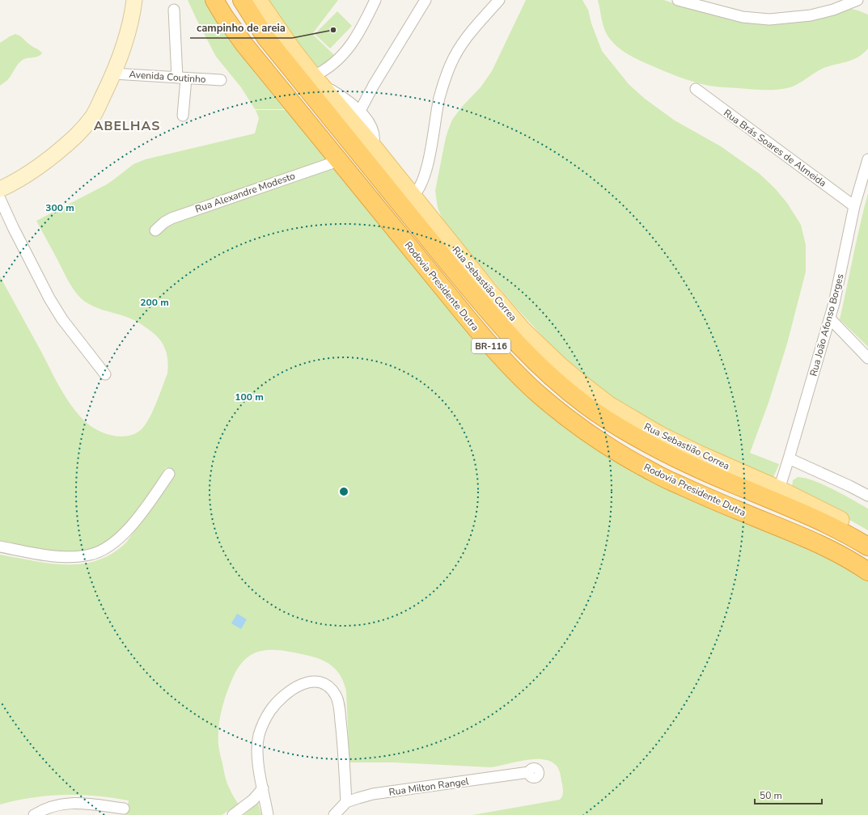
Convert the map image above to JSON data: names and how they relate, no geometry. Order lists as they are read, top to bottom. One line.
{"streets":{"highway":["Rodovia Presidente Dutra","BR-116"],"main road":["Rua Sebastião Correa"],"street":["Avenida Coutinho","Rua Brás Soares de Almeida","Rua Alexandre Modesto","Rua João Afonso Borges","Rua Milton Rangel"]},"crossings":[["Rua Brás Soares de Almeida","Rua João Afonso Borges"],["Rua Alexandre Modesto","Rodovia Presidente Dutra"],["Rua Sebastião Correa","Rua João Afonso Borges"]],"districts":["ABELHAS"],"places":["campinho de areia"],"scale_bar":"50 m","rings":["300 m","200 m","100 m"]}
